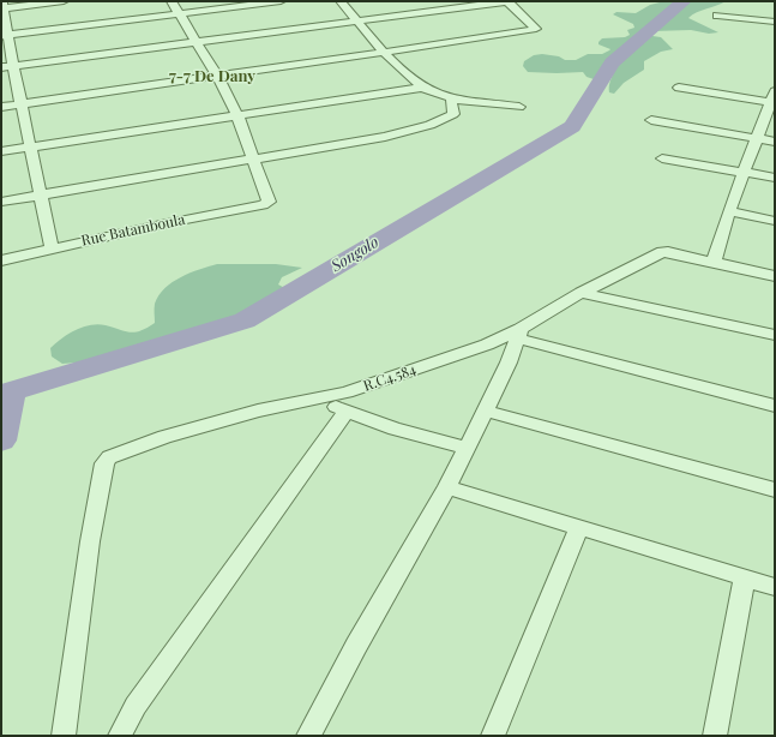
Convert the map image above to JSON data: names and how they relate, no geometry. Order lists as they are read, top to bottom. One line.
{"streets":{"street":["Rue Batamboula","R.C4.584"]},"districts":["7-7 De Dany"],"water":["Songolo"]}
